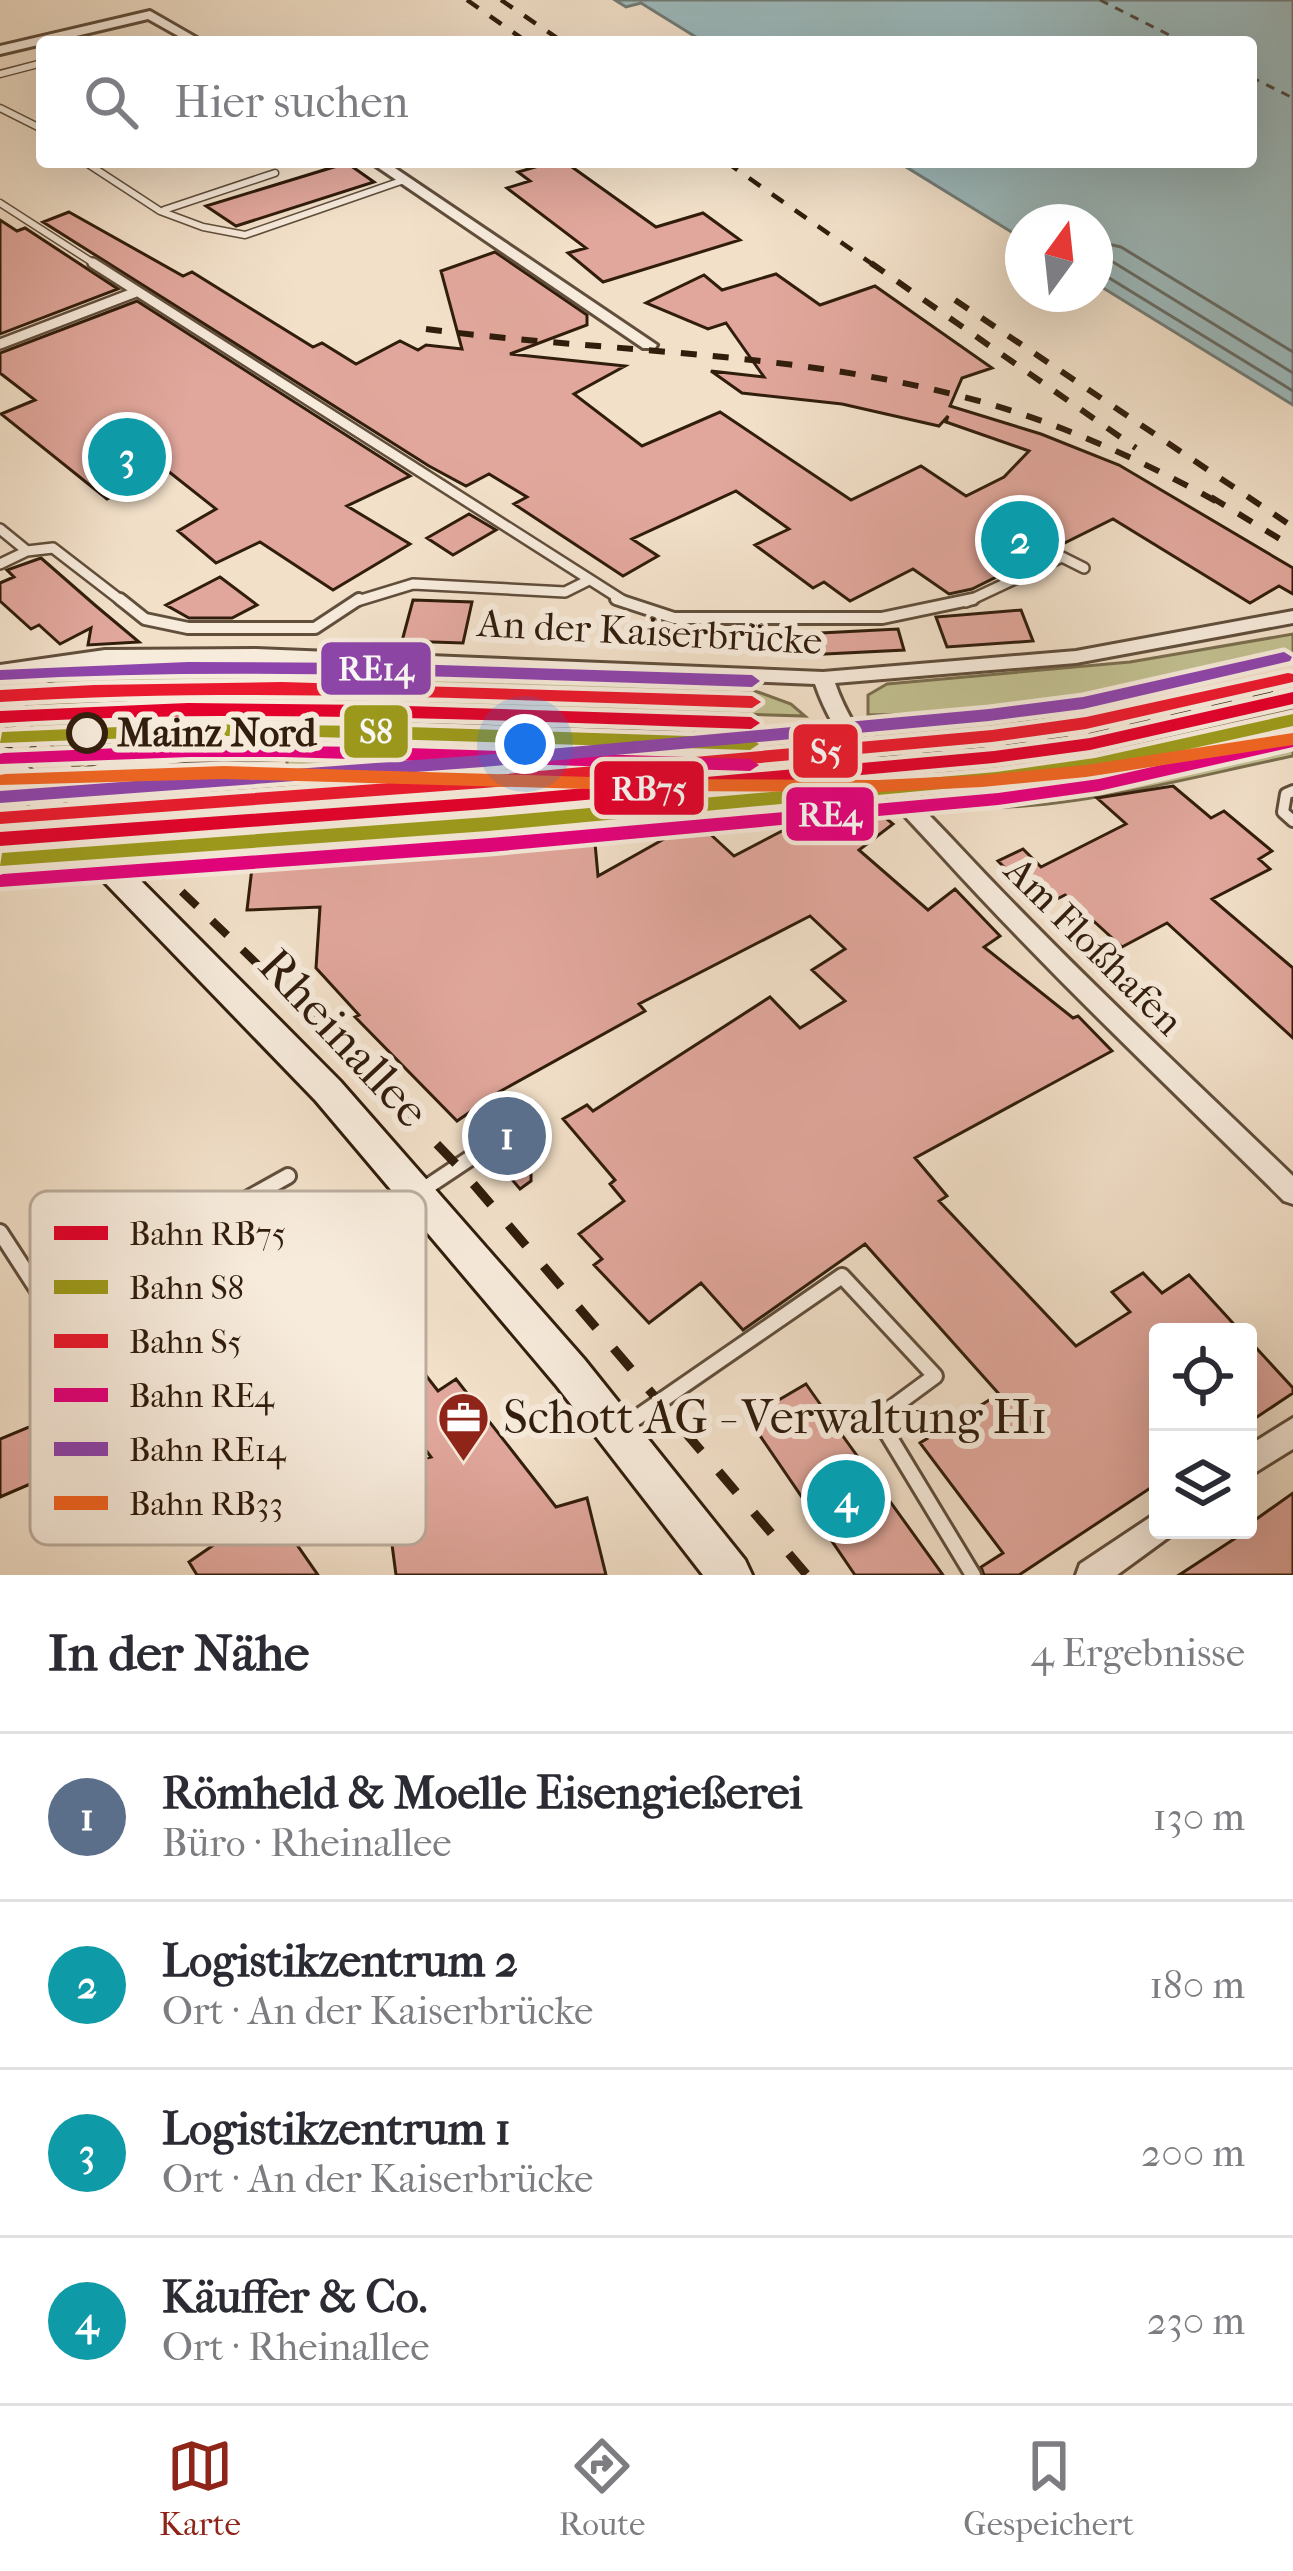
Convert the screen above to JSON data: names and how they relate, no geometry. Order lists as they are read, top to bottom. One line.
{"streets":{"main road":["Rheinallee"],"street":["An der Kaiserbrücke","Am Floßhafen"]},"crossings":[["An der Kaiserbrücke","Am Floßhafen"]],"places":{"other":["Mainz Nord"],"office":["Schott AG - Verwaltung H1"]},"lines":["rail line RE14","rail line S5","rail line RB75","rail line S8","rail line RB33","rail line RE4"],"legend":["Bahn RB75","Bahn S8","Bahn S5","Bahn RE4","Bahn RE14","Bahn RB33"],"north":"top","page":{"search":"Hier suchen","pins":["3","2","1","4"],"heading":["In der Nähe","4 Ergebnisse"],"list":[{"mark":"1","name":"Römheld & Moelle Eisengießerei","note":"Büro · Rheinallee","value":"130 m"},{"mark":"2","name":"Logistikzentrum 2","note":"Ort · An der Kaiserbrücke","value":"180 m"},{"mark":"3","name":"Logistikzentrum 1","note":"Ort · An der Kaiserbrücke","value":"200 m"},{"mark":"4","name":"Käuffer & Co.","note":"Ort · Rheinallee","value":"230 m"}],"nav":["Karte","Route","Gespeichert"]}}
